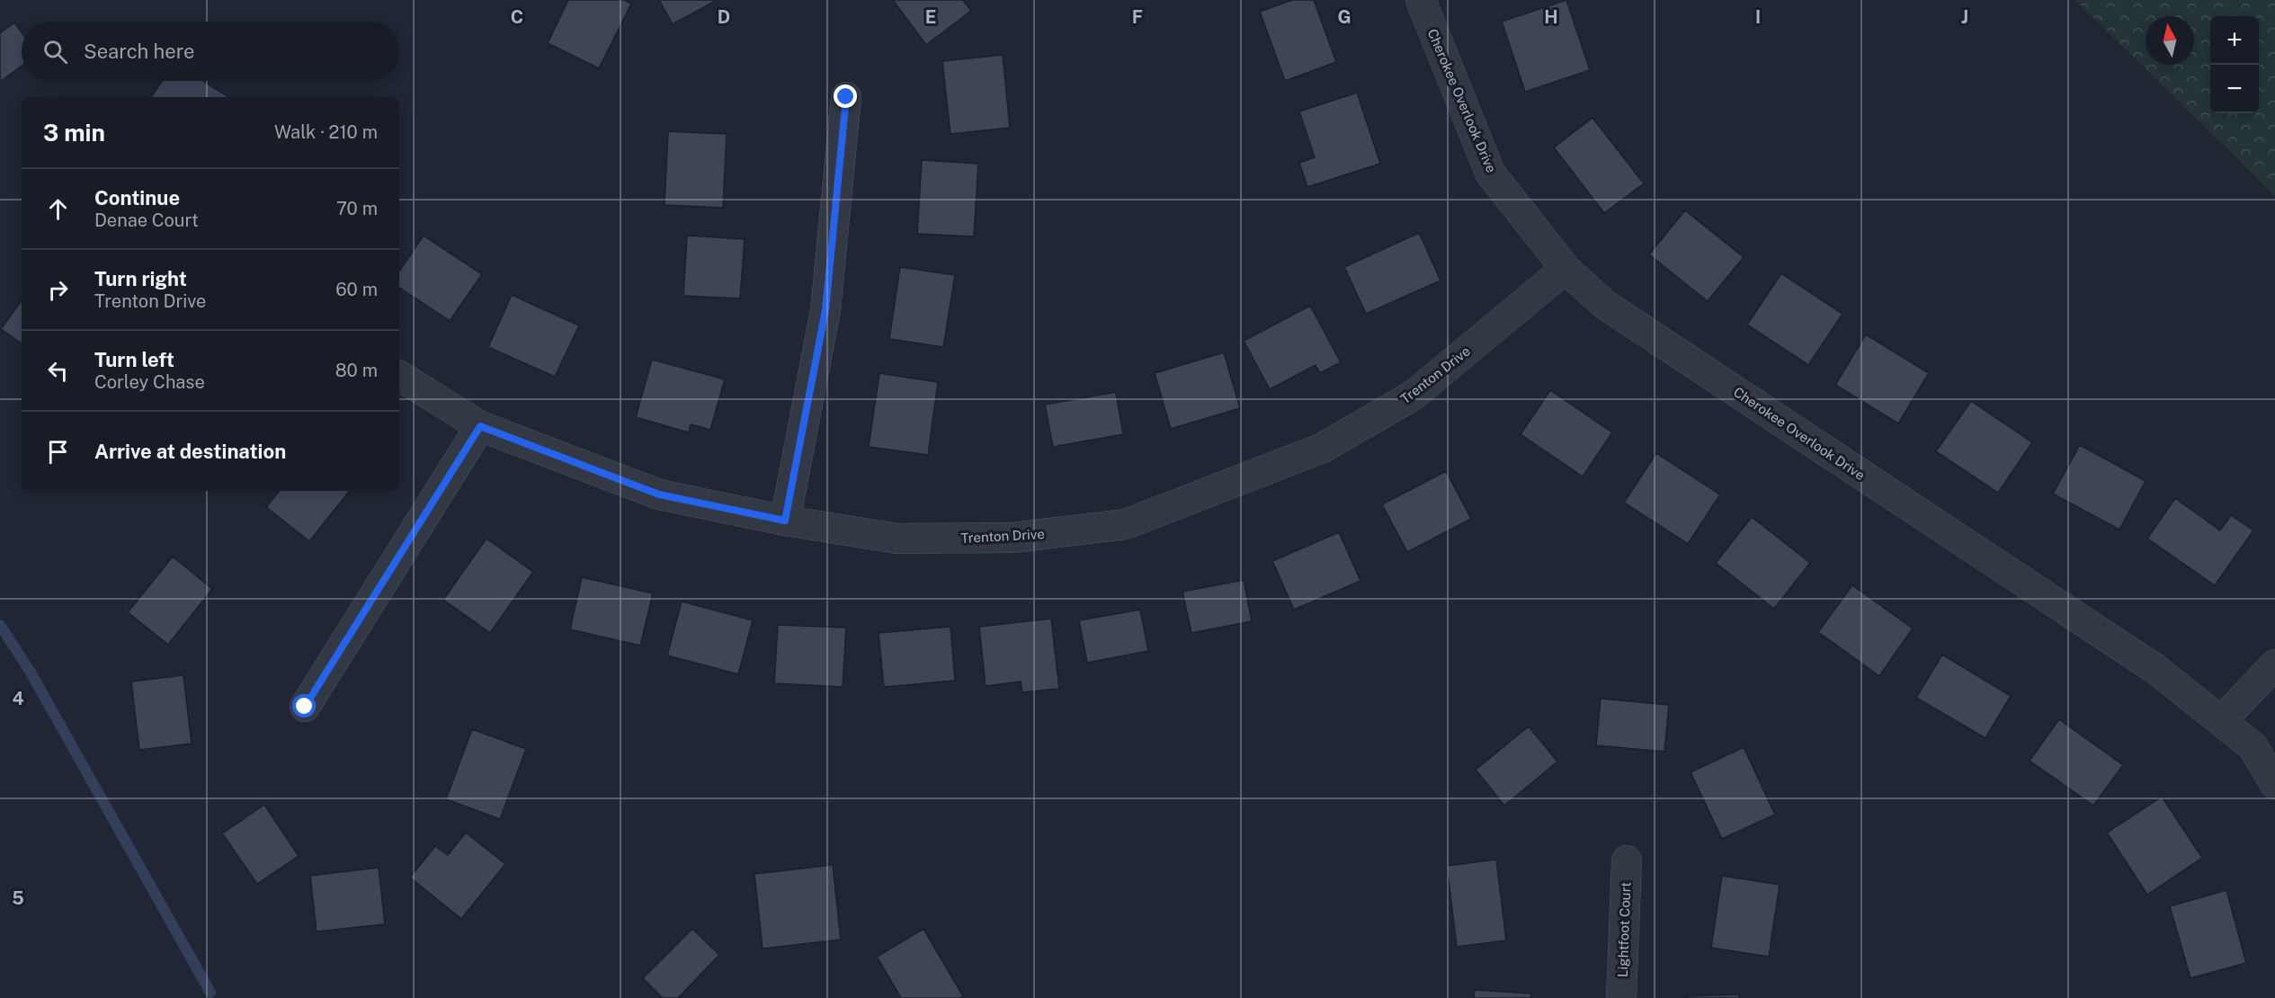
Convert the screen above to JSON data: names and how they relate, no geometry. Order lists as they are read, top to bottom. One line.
{"streets":{"street":["Cherokee Overlook Drive","Trenton Drive","Lightfoot Court"]},"crossings":[["Cherokee Overlook Drive","Trenton Drive"]],"north":"top","page":{"map_buttons":["+","−"],"search":"Search here","heading":["3 min","Walk · 210 m"],"list":[["Continue","Denae Court","70 m"],["Turn right","Trenton Drive","60 m"],["Turn left","Corley Chase","80 m"],"Arrive at destination"]},"grid":{"columns":["C","D","E","F","G","H","I","J"],"rows":["4","5"]}}
